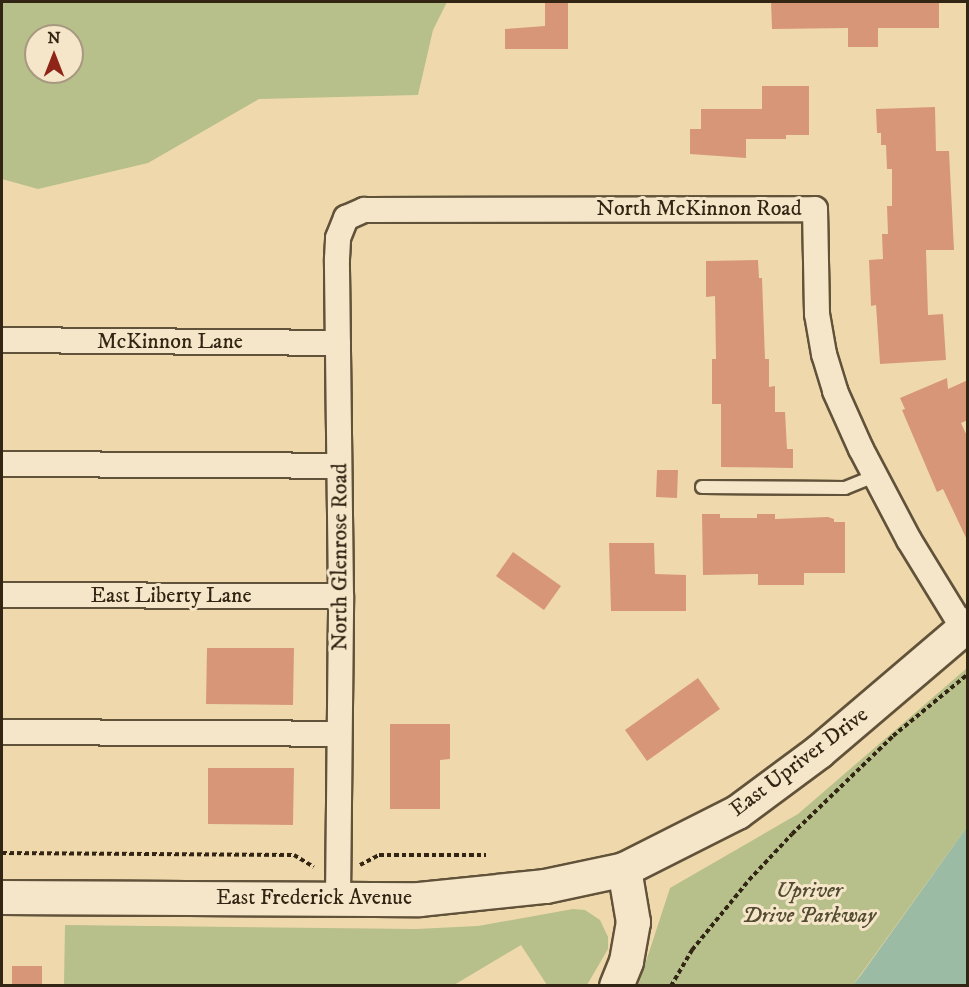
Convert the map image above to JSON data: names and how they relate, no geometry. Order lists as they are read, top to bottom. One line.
{"streets":{"main road":["East Upriver Drive","East Frederick Avenue"],"street":["North McKinnon Road","McKinnon Lane","North Glenrose Road","East Liberty Lane"]},"crossings":[["North McKinnon Road","North Glenrose Road"],["North McKinnon Road","East Upriver Drive"],["McKinnon Lane","North Glenrose Road"],["North Glenrose Road","East Liberty Lane"],["North Glenrose Road","East Frederick Avenue"],["East Upriver Drive","East Frederick Avenue"]],"parks":["Upriver Drive Parkway"],"north":"top"}
